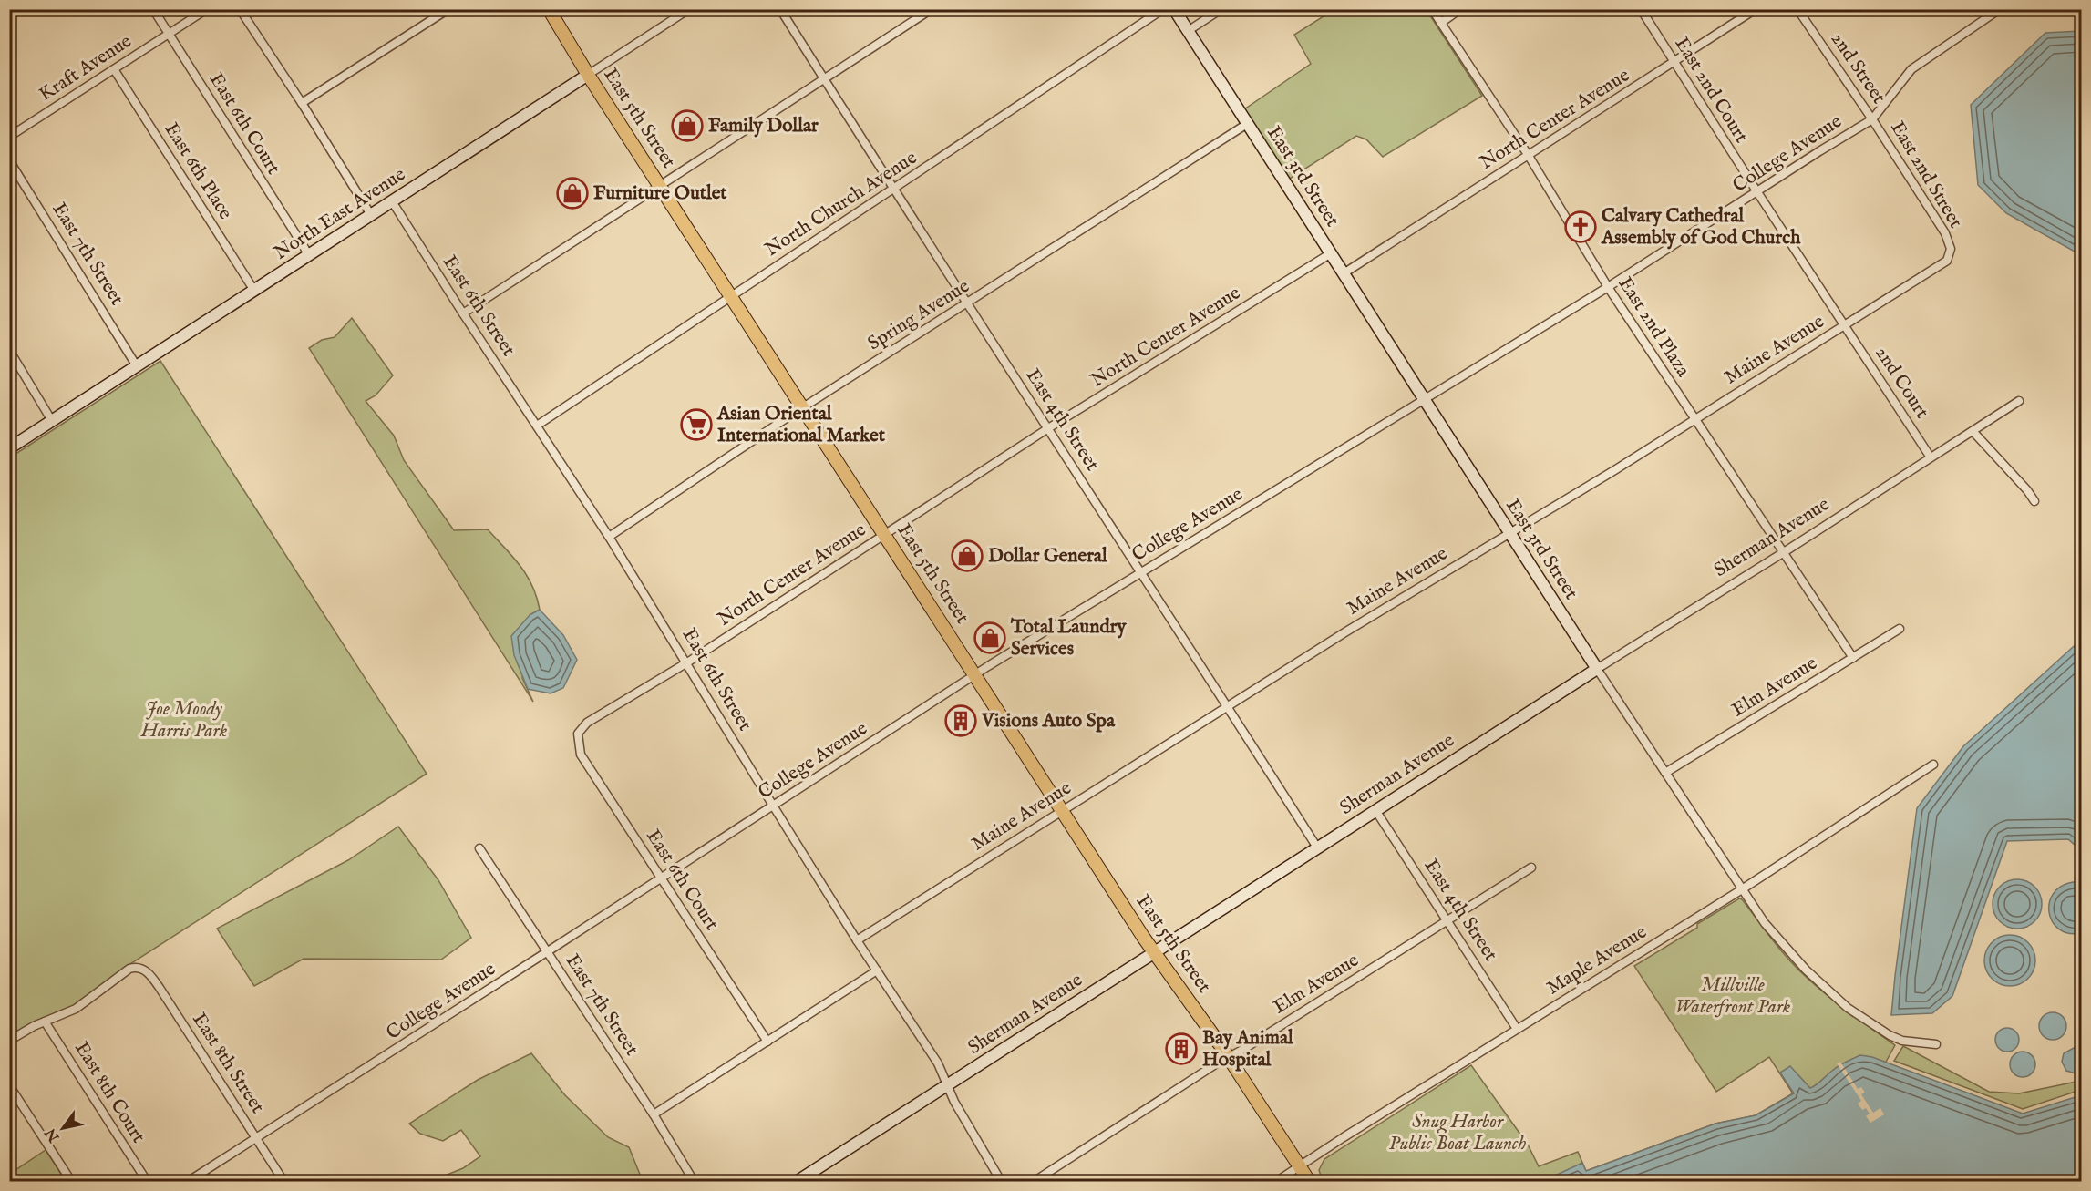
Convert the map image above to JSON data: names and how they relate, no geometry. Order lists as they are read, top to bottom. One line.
{"streets":{"main road":["East 5th Street"],"street":["Kraft Avenue","2nd Street","East 2nd Court","North Center Avenue","East 6th Court","College Avenue","East 6th Place","East 2nd Street","East 3rd Street","North Church Avenue","North East Avenue","East 7th Street","East 6th Street","Spring Avenue","East 2nd Plaza","Maine Avenue","2nd Court","East 4th Street","Sherman Avenue","Elm Avenue","Maple Avenue","East 8th Street","East 8th Court"]},"crossings":[["Kraft Avenue","East 6th Court"],["Kraft Avenue","East 6th Place"],["2nd Street","College Avenue"],["2nd Street","East 2nd Street"],["East 2nd Court","North Center Avenue"],["East 2nd Court","College Avenue"],["East 2nd Court","Maine Avenue"],["East 2nd Court","2nd Court"],["East 5th Street","North Center Avenue"],["East 5th Street","College Avenue"],["East 5th Street","North Church Avenue"],["East 5th Street","North East Avenue"],["East 5th Street","Spring Avenue"],["East 5th Street","Maine Avenue"],["East 5th Street","Sherman Avenue"],["East 5th Street","Elm Avenue"],["East 5th Street","Maple Avenue"],["North Center Avenue","East 6th Court"],["North Center Avenue","East 3rd Street"],["North Center Avenue","East 6th Street"],["North Center Avenue","East 2nd Plaza"],["North Center Avenue","East 4th Street"],["East 6th Court","College Avenue"],["East 6th Court","North East Avenue"],["College Avenue","East 2nd Street"],["College Avenue","East 3rd Street"],["College Avenue","East 7th Street"],["College Avenue","East 6th Street"],["College Avenue","East 2nd Plaza"],["College Avenue","East 4th Street"],["College Avenue","East 8th Street"],["East 6th Place","North East Avenue"],["East 2nd Street","Maine Avenue"],["East 3rd Street","Spring Avenue"],["East 3rd Street","Maine Avenue"],["East 3rd Street","Sherman Avenue"],["East 3rd Street","Elm Avenue"],["East 3rd Street","Maple Avenue"],["North Church Avenue","East 6th Street"],["North Church Avenue","East 4th Street"],["North East Avenue","East 7th Street"],["North East Avenue","East 6th Street"],["East 6th Street","Spring Avenue"],["East 6th Street","Maine Avenue"],["East 6th Street","Sherman Avenue"],["Spring Avenue","East 4th Street"],["East 2nd Plaza","Maine Avenue"],["East 2nd Plaza","Sherman Avenue"],["East 2nd Plaza","Elm Avenue"],["Maine Avenue","2nd Court"],["Maine Avenue","East 4th Street"],["2nd Court","Sherman Avenue"],["East 4th Street","Sherman Avenue"],["East 4th Street","Elm Avenue"],["East 4th Street","Maple Avenue"],["East 8th Street","East 8th Court"]],"parks":["Joe Moody Harris Park","Millville Waterfront Park","Snug Harbor Public Boat Launch"],"places":{"shop":["Family Dollar","Furniture Outlet","Dollar General","Total Laundry Services"],"church":["Calvary Cathedral Assembly of God Church"],"supermarket":["Asian Oriental International Market"],"building":["Visions Auto Spa","Bay Animal Hospital"]},"north":"bottom left"}
